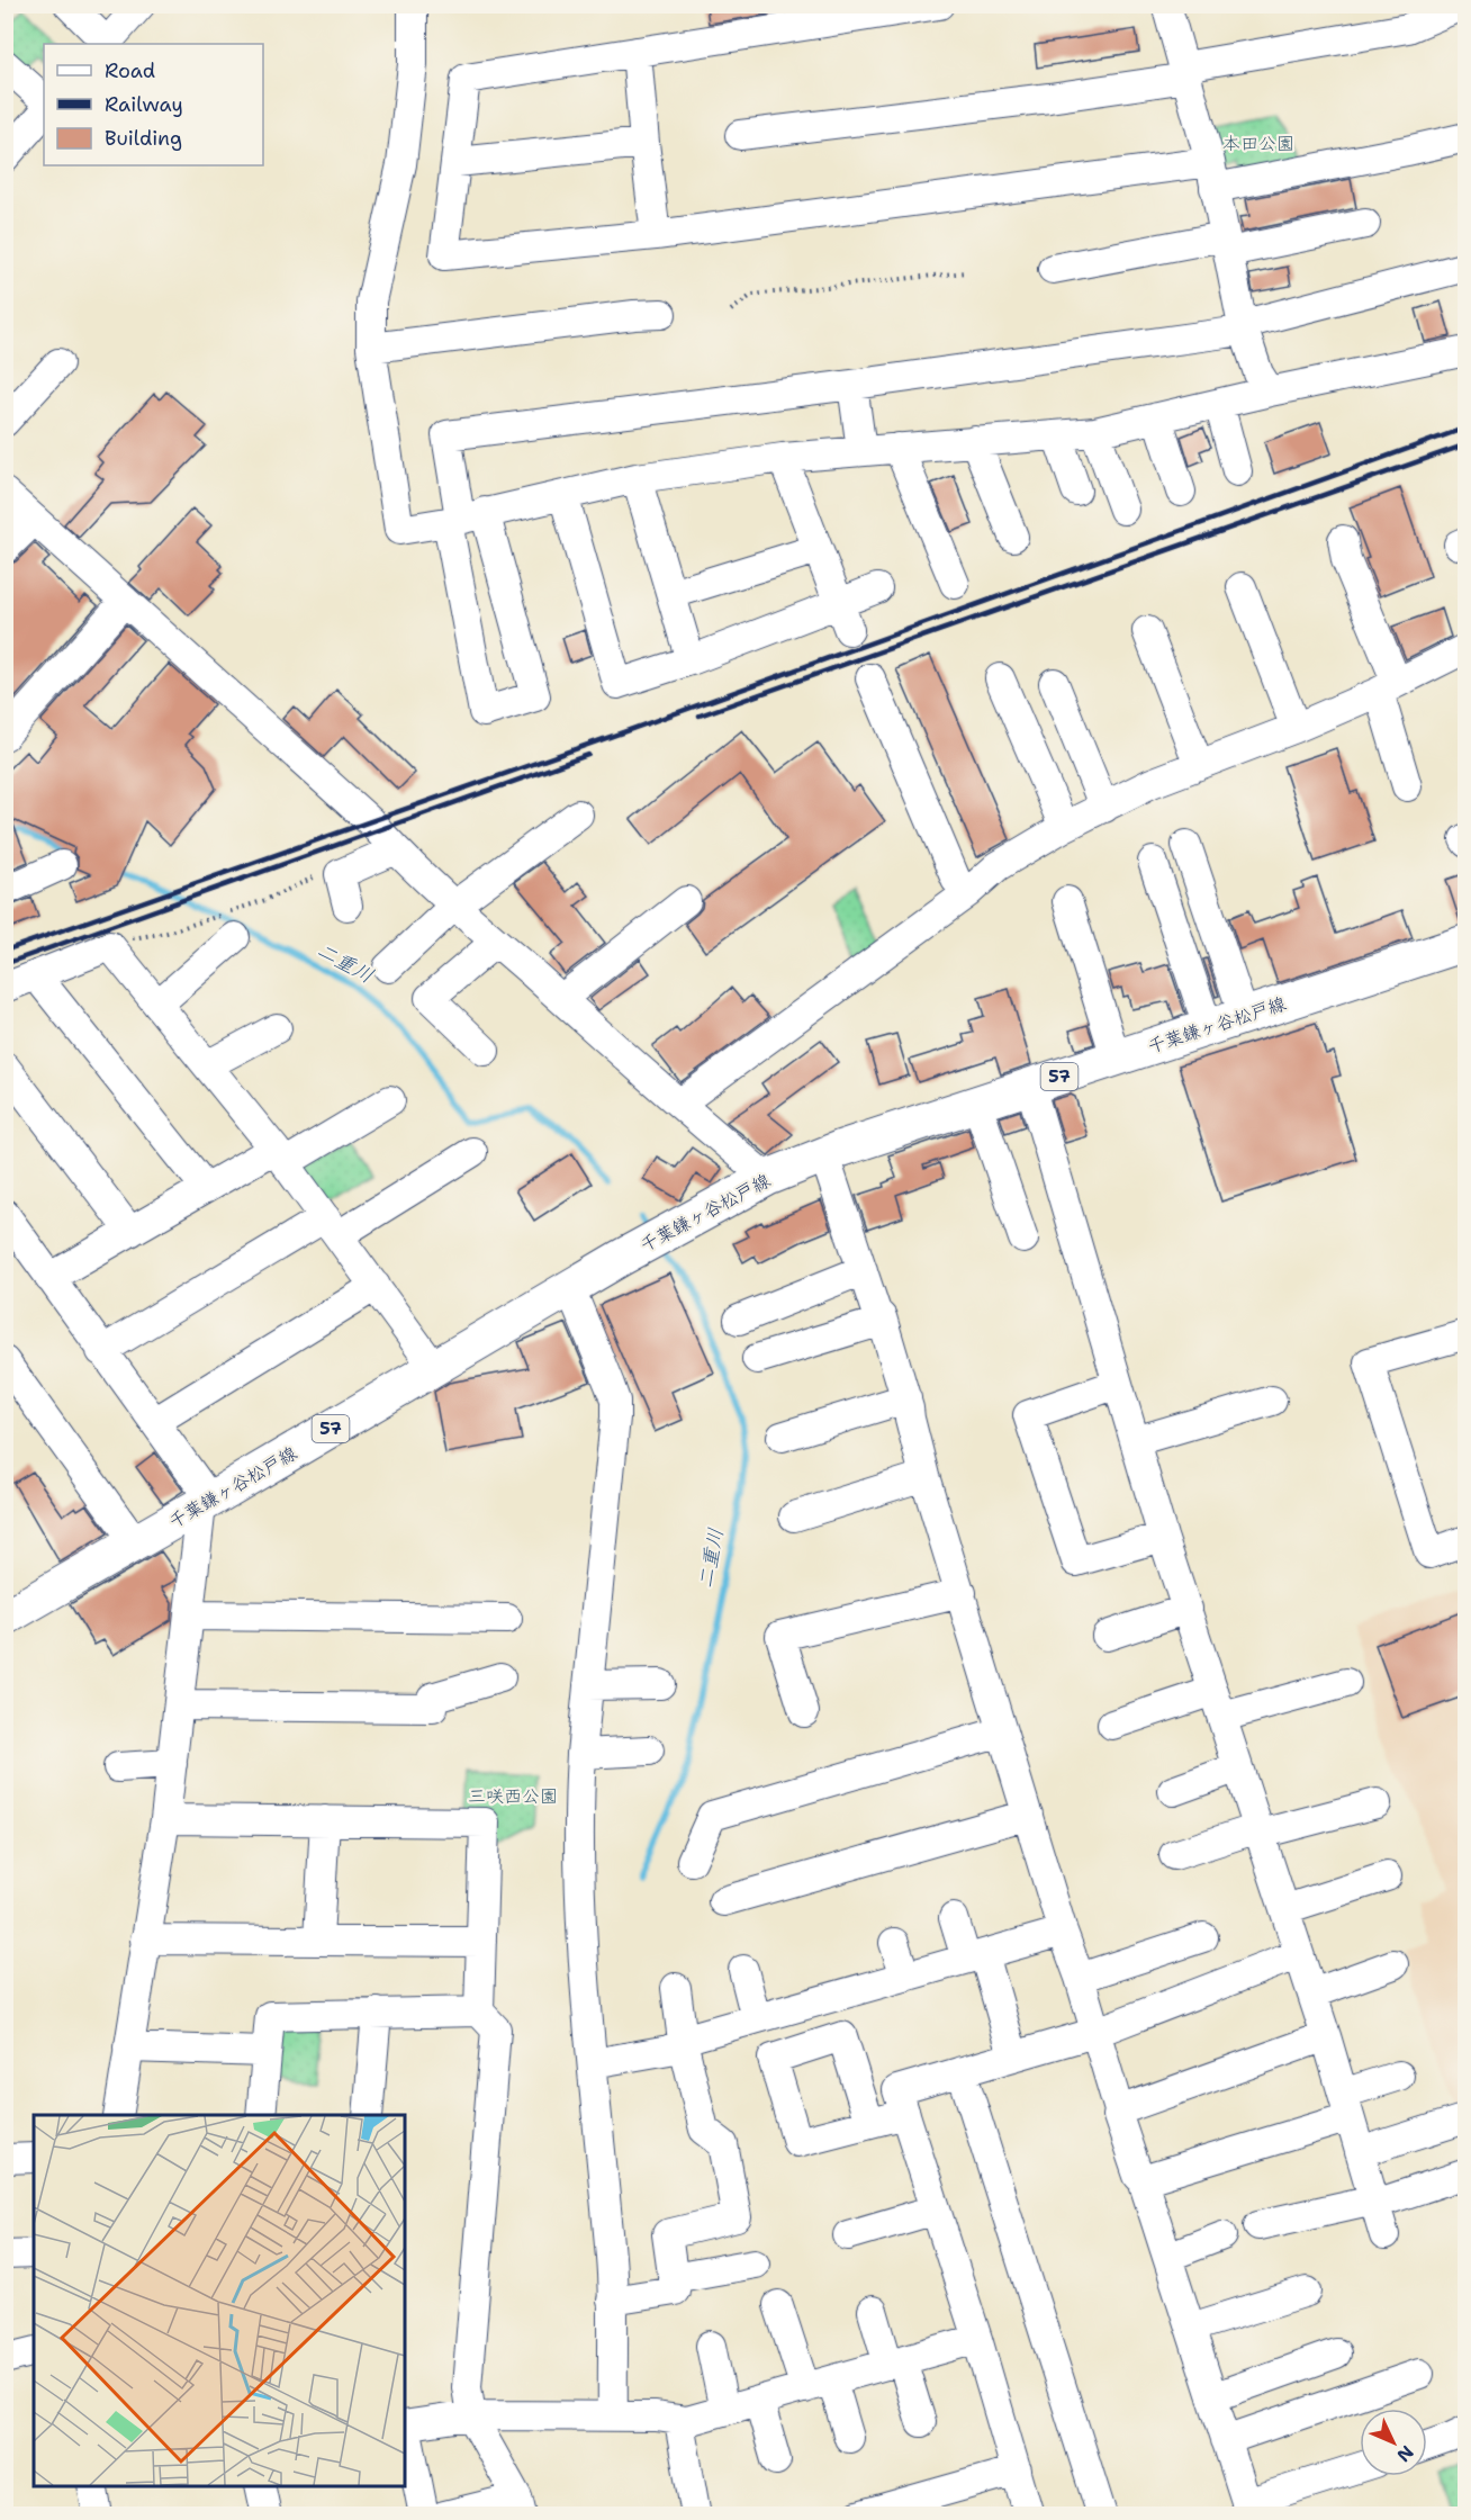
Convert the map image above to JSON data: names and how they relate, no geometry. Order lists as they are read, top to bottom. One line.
{"streets":{"main road":["千葉鎌ヶ谷松戸線","57"]},"water":["二重川"],"parks":["本田公園","三咲西公園"],"legend":["Road","Railway","Building"],"north":"bottom right"}
